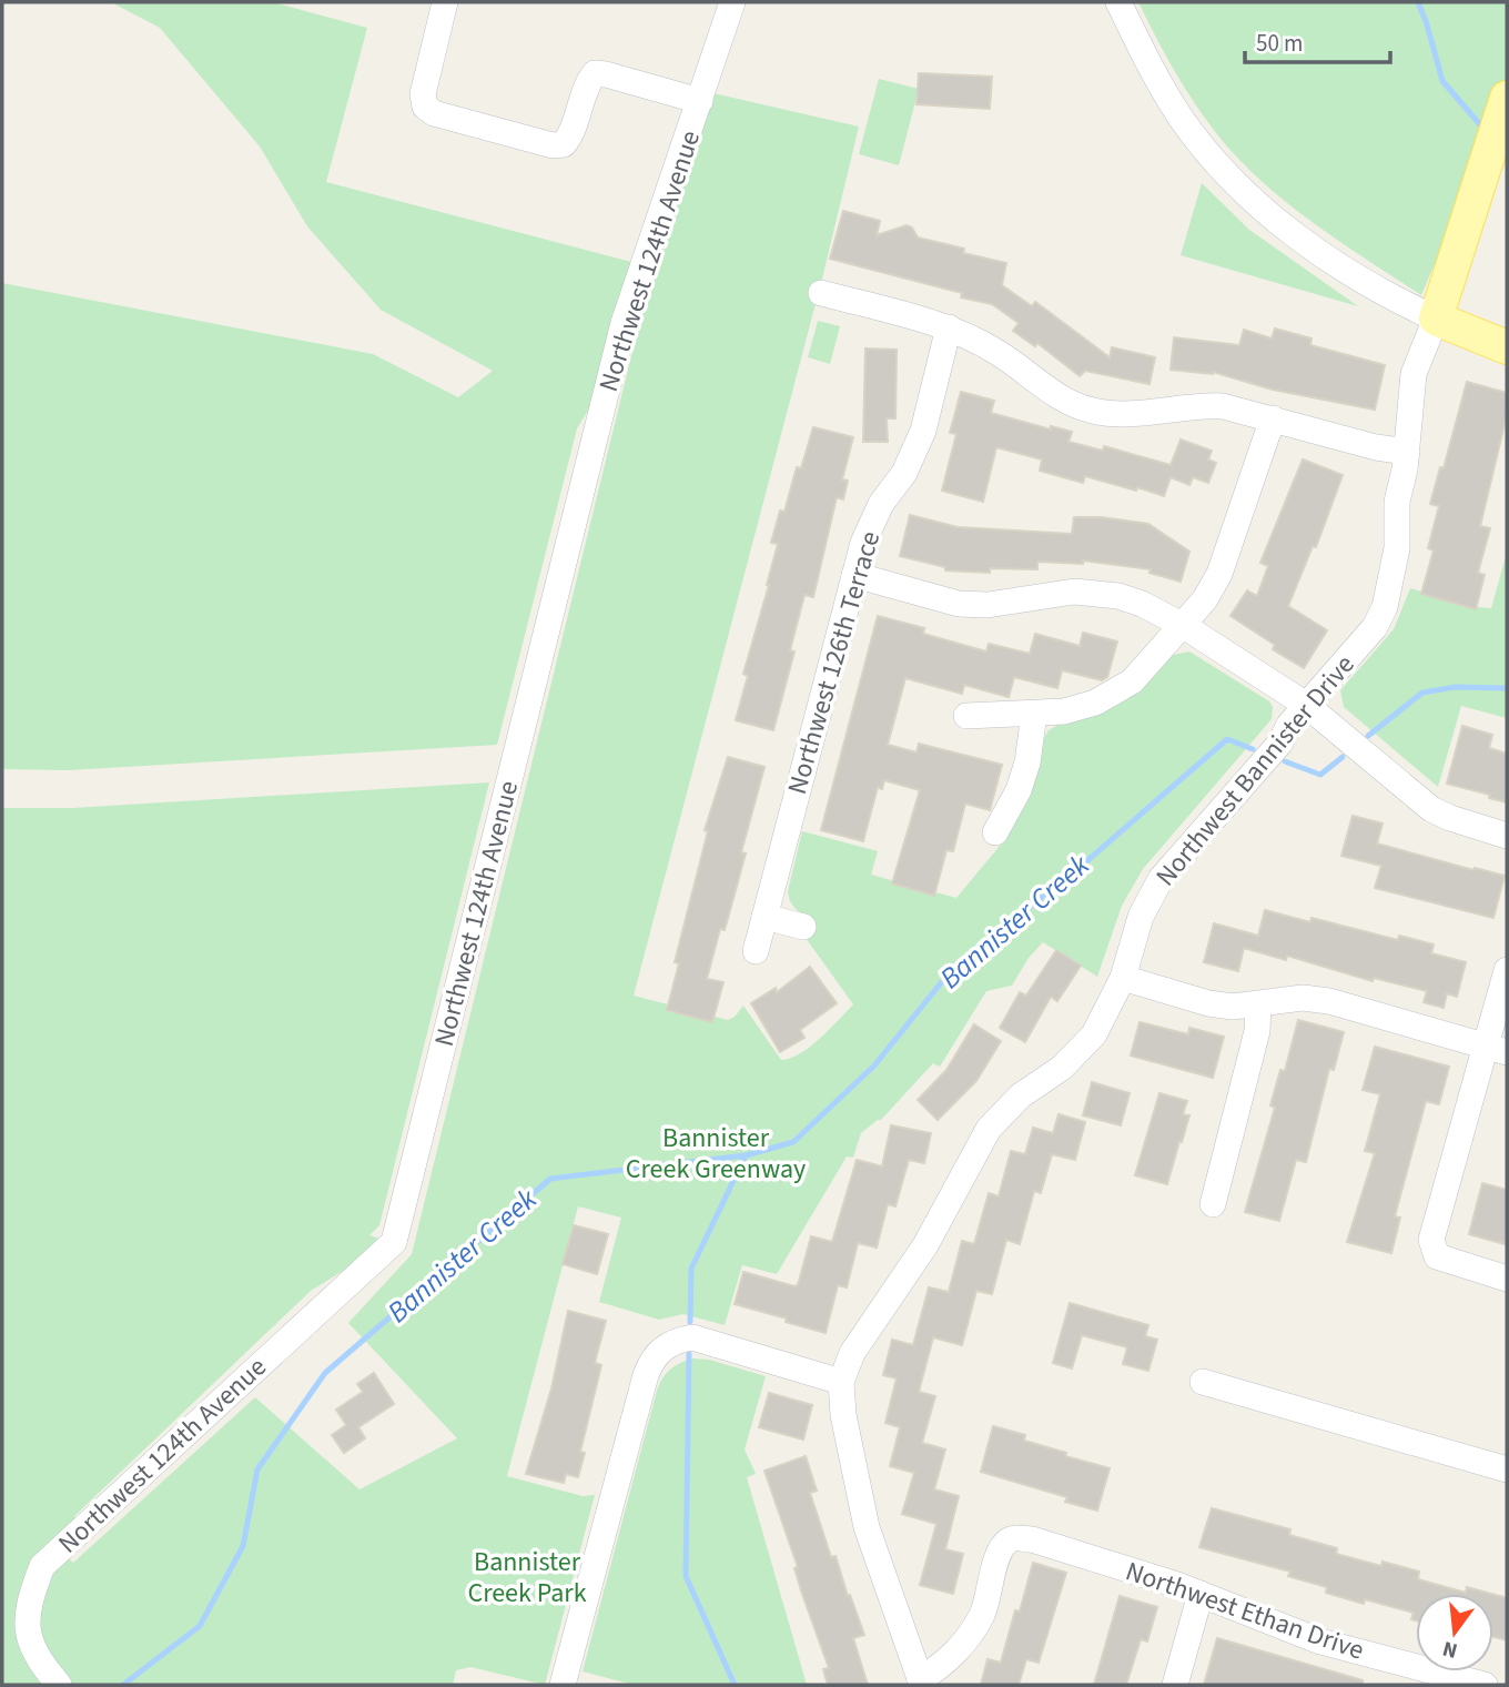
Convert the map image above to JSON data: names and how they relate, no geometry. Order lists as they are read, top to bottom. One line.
{"streets":{"street":["Northwest 124th Avenue","Northwest 126th Terrace","Northwest Bannister Drive","Northwest Ethan Drive"]},"crossings":[["Northwest Bannister Drive","Northwest Ethan Drive"]],"water":["Bannister Creek"],"parks":["Bannister Creek Greenway","Bannister Creek Park"],"scale_bar":"50 m","north":"bottom"}
